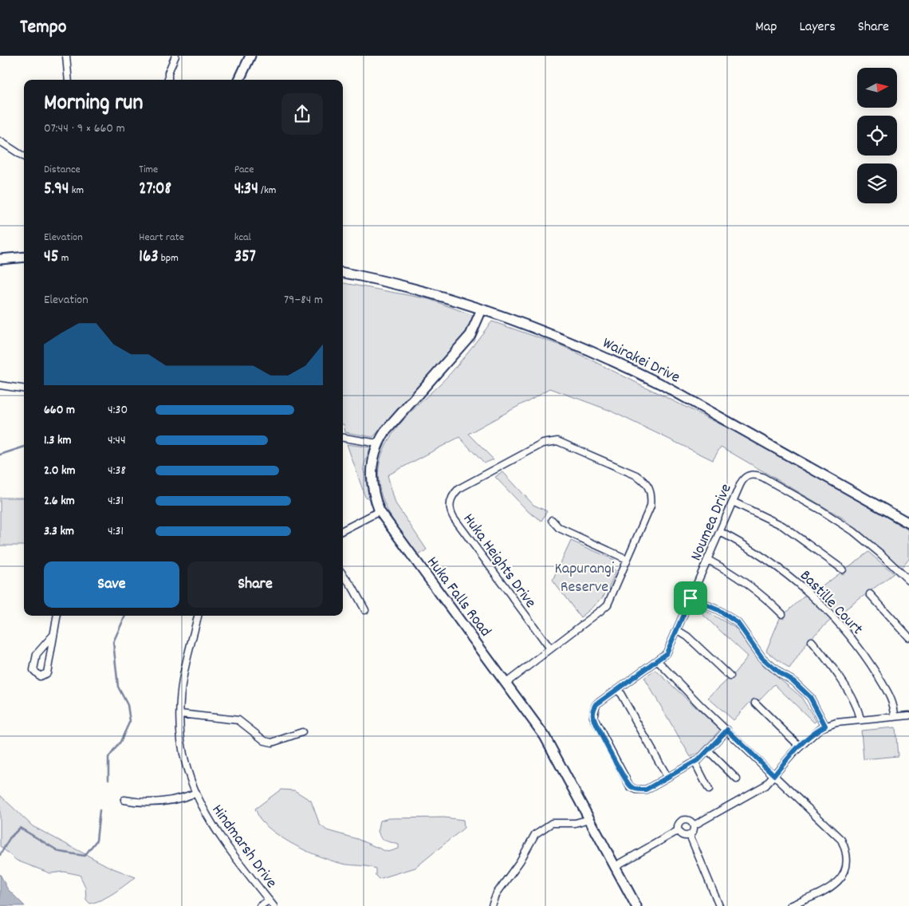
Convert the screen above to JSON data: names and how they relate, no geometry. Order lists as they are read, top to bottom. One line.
{"streets":{"street":["Wairakei Drive","Noumea Drive","Huka Heights Drive","Huka Falls Road","Bastille Court","Hindmarsh Drive"]},"crossings":[["Wairakei Drive","Huka Falls Road"],["Noumea Drive","Bastille Court"],["Huka Heights Drive","Huka Falls Road"]],"parks":["Kapurangi Reserve"],"north":"right","page":{"header":"Tempo","nav":["Map","Layers","Share"],"heading":["Morning run","07:44 · 9 × 660 m"],"stats":[["Distance","5.94 km"],["Time","27:08"],["Pace","4:34 /km"],["Elevation","45 m"],["Heart rate","163 bpm"],["kcal","357"]],"chart":["Elevation","79–84 m"],"list":[{"name":"660 m","note":"4:30"},{"name":"1.3 km","note":"4:44"},{"name":"2.0 km","note":"4:38"},{"name":"2.6 km","note":"4:31"},{"name":"3.3 km","note":"4:31"}],"buttons":["Save","Share"]}}
